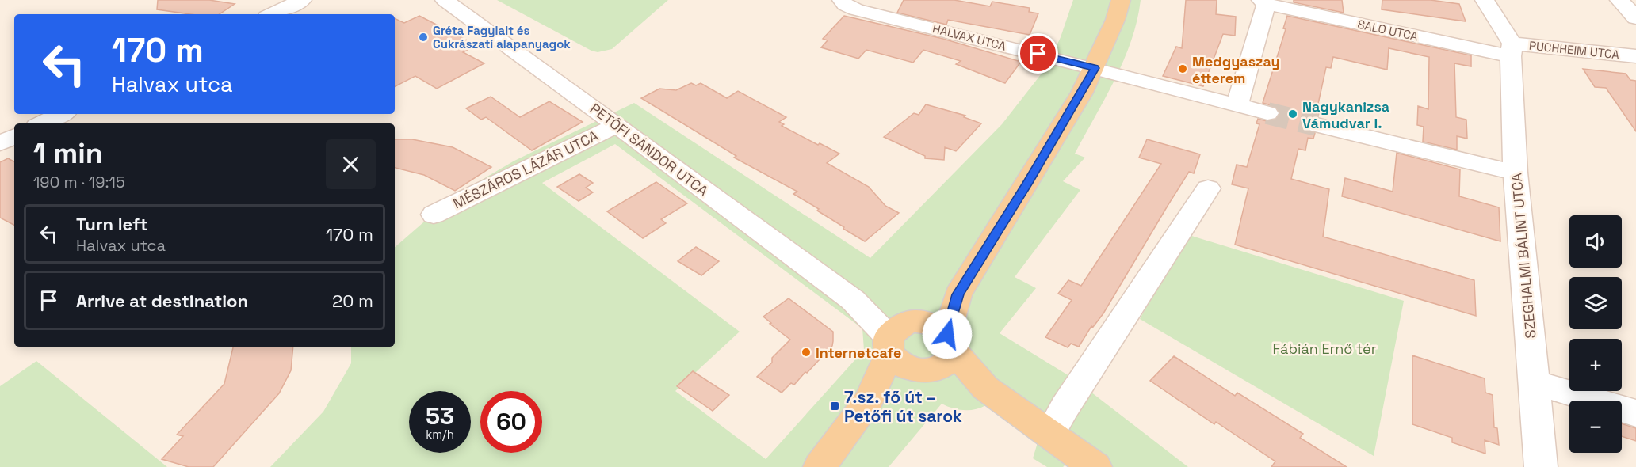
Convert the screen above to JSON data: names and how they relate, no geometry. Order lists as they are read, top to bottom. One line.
{"streets":{"main road":["PETŐFI SÁNDOR UTCA"],"street":["SALO UTCA","HALVAX UTCA","PUCHHEIM UTCA","MÉSZÁROS LÁZÁR UTCA","SZEGHALMI BÁLINT UTCA"]},"crossings":[["SALO UTCA","PUCHHEIM UTCA"],["SALO UTCA","SZEGHALMI BÁLINT UTCA"],["PUCHHEIM UTCA","SZEGHALMI BÁLINT UTCA"],["PETŐFI SÁNDOR UTCA","MÉSZÁROS LÁZÁR UTCA"]],"parks":["Fábián Ernő tér"],"places":{"other":["Gréta Fagylalt és Cukrászati alapanyagok","Medgyaszay étterem","Nagykanizsa Vámudvar I.","Internetcafe"],"transit":["7.sz. fő út – Petőfi út sarok"]},"page":{"turn":["170 m","Halvax utca"],"heading":["1 min","190 m · 19:15"],"list":[{"name":"Turn left","note":"Halvax utca","value":"170 m"},{"name":"Arrive at destination","value":"20 m"}],"map_buttons":["+","−"],"speed":"53 km/h","limit":"60"}}
